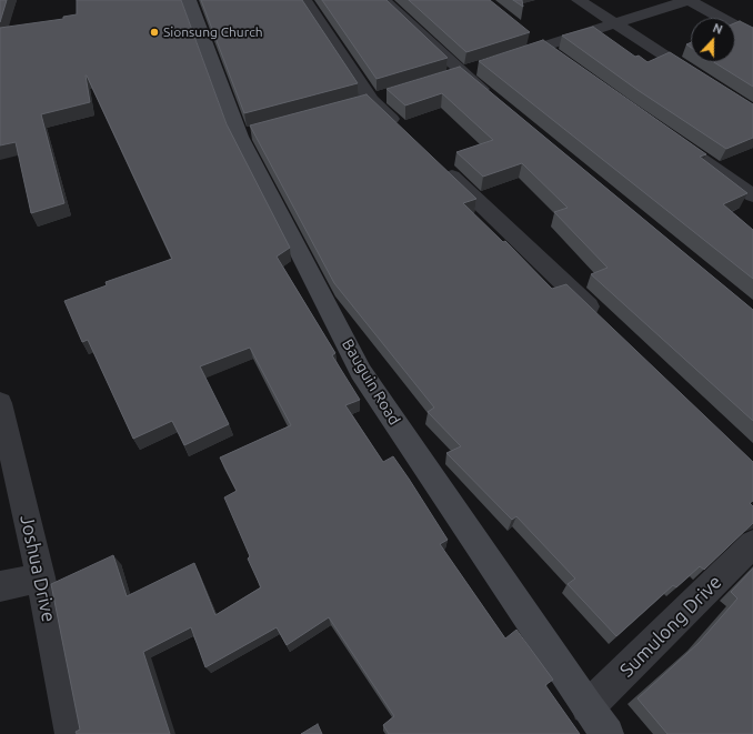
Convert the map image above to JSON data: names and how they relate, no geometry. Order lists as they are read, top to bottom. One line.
{"streets":{"street":["Bauguin Road","Joshua Drive","Sumulong Drive"]},"crossings":[["Bauguin Road","Sumulong Drive"]],"places":["Sionsung Church"],"north":"top"}
